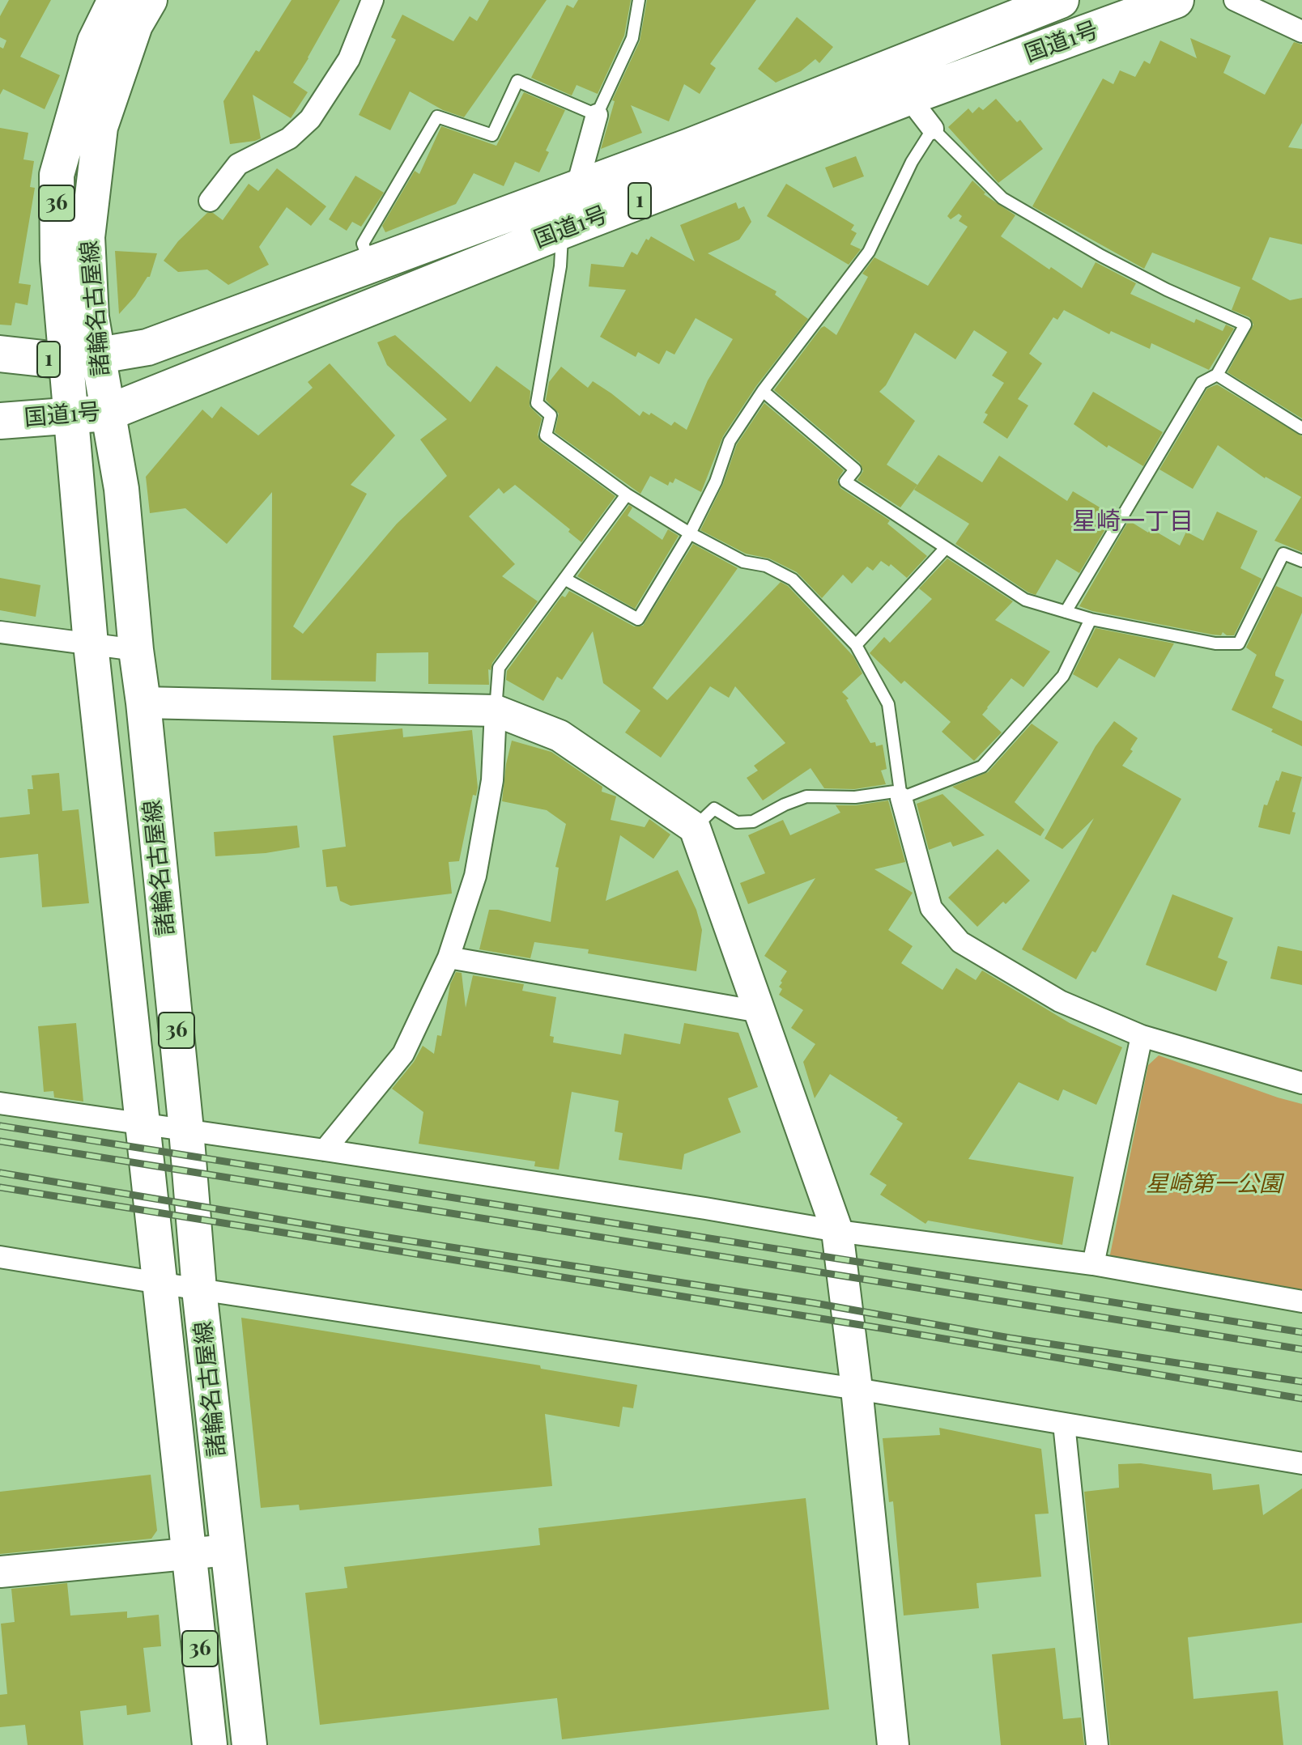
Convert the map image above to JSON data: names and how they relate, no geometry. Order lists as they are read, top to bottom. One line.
{"streets":{"highway":["国道1号","1"],"main road":["36","諸輪名古屋線"]},"crossings":[["国道1号","諸輪名古屋線"]],"districts":["星崎一丁目"],"parks":["星崎第一公園"]}
